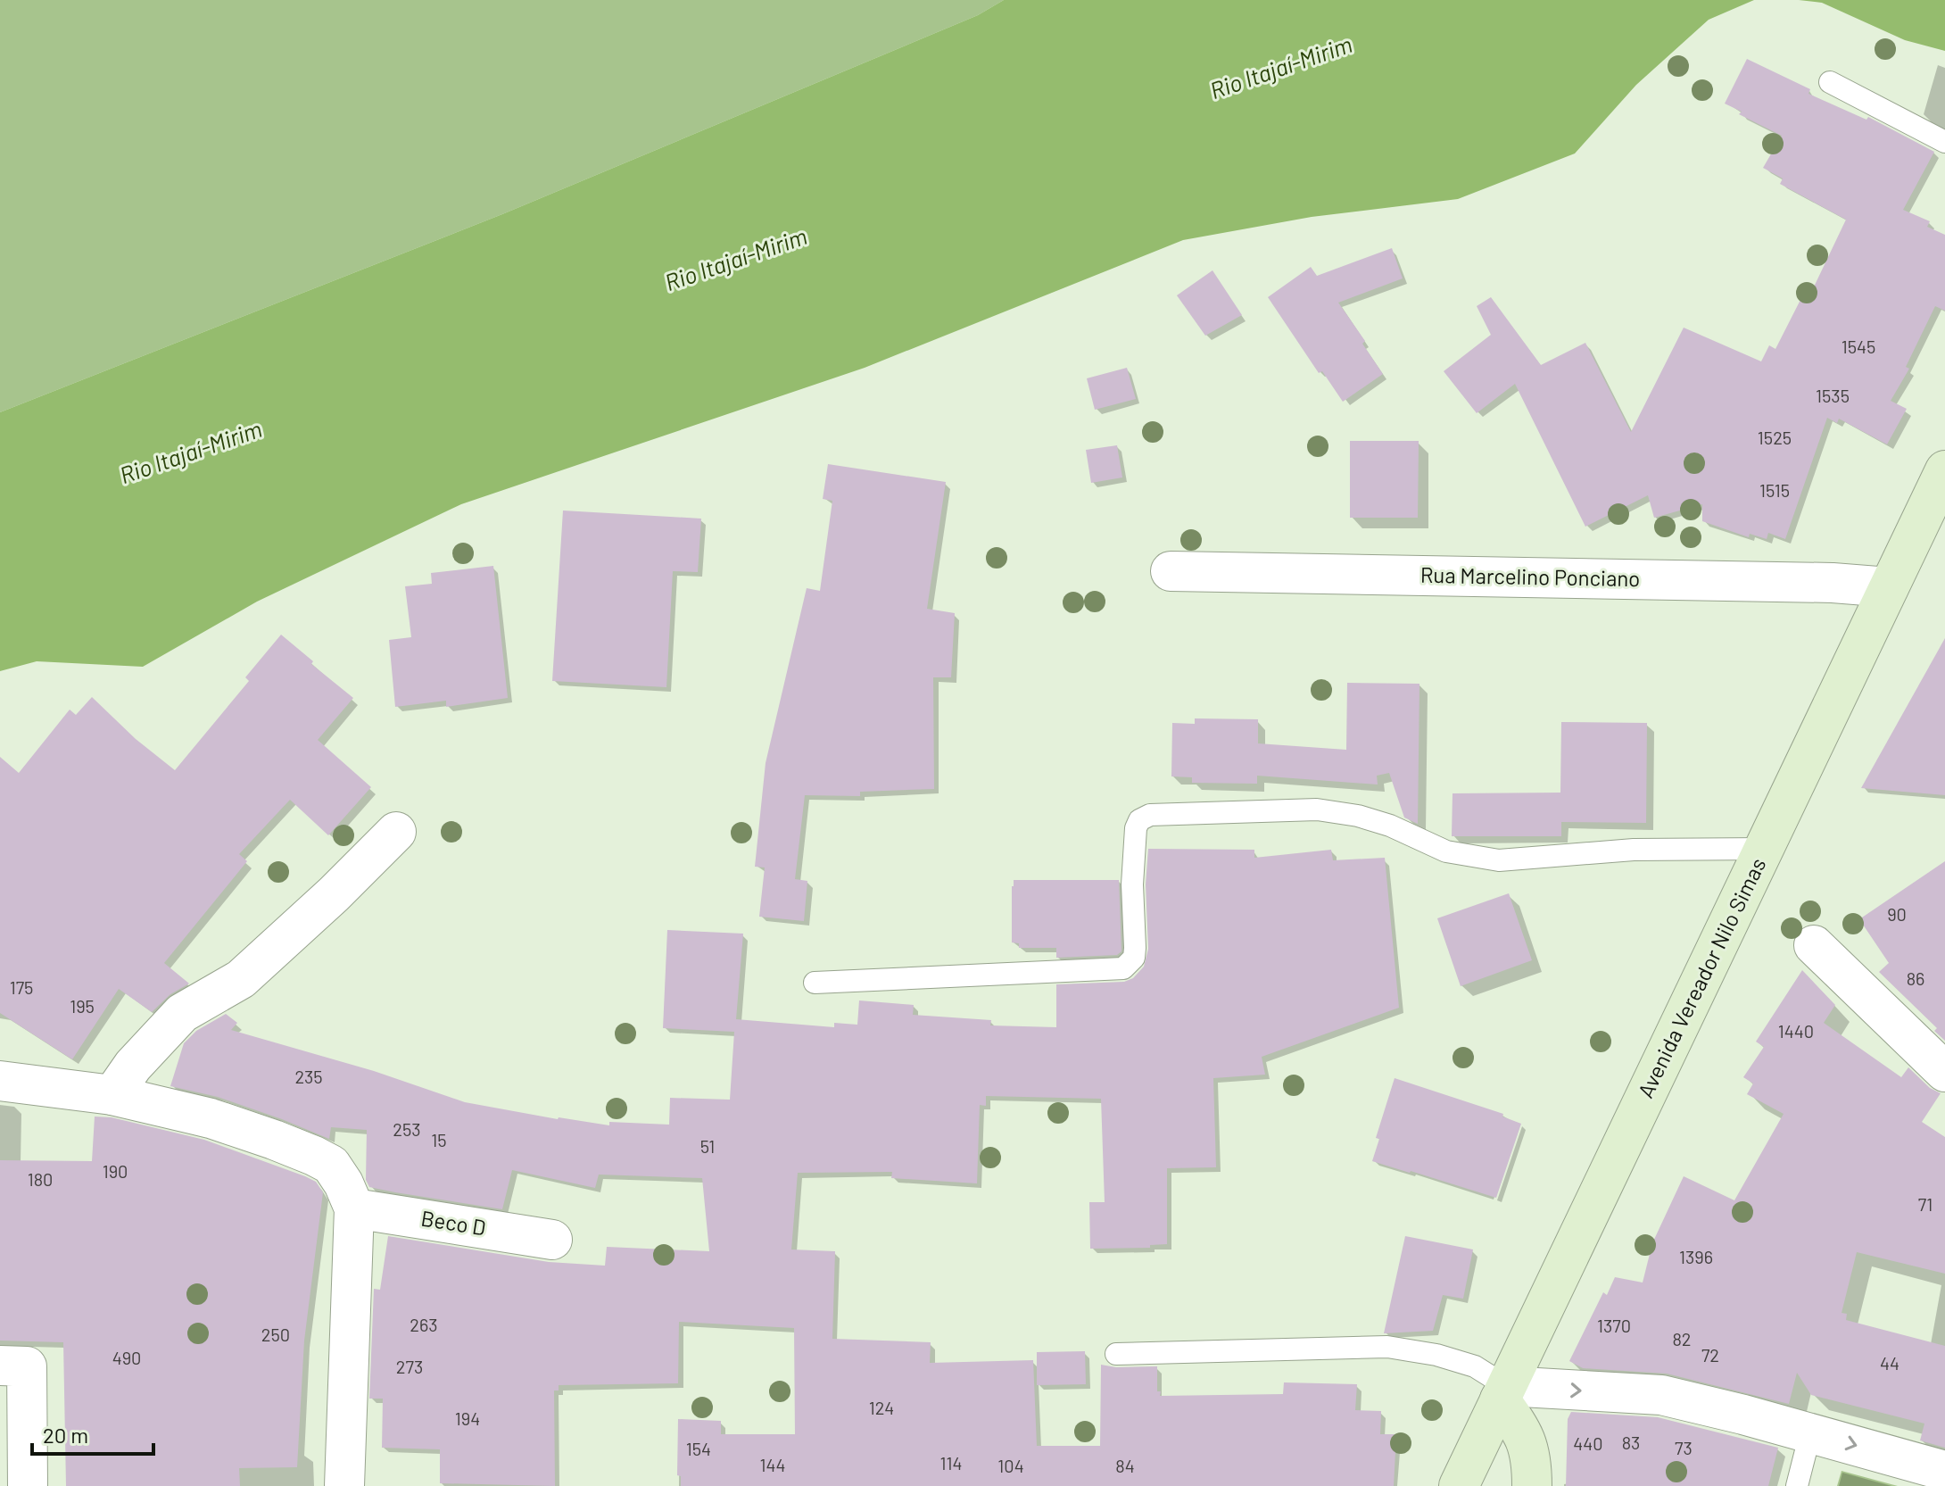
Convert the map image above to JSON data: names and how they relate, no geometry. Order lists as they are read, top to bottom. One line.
{"streets":{"main road":["Avenida Vereador Nilo Simas"],"street":["Rua Marcelino Ponciano","Beco D"]},"crossings":[["Rua Marcelino Ponciano","Avenida Vereador Nilo Simas"]],"water":["Rio Itajaí-Mirim"],"house_numbers":["1545","1535","1525","1515","90","86","175","195","1440","235","253","15","51","190","180","71","1396","263","1370","250","82","72","490","44","273","124","194","83","440","73","154","114","144","104","84"],"scale_bar":"20 m"}
